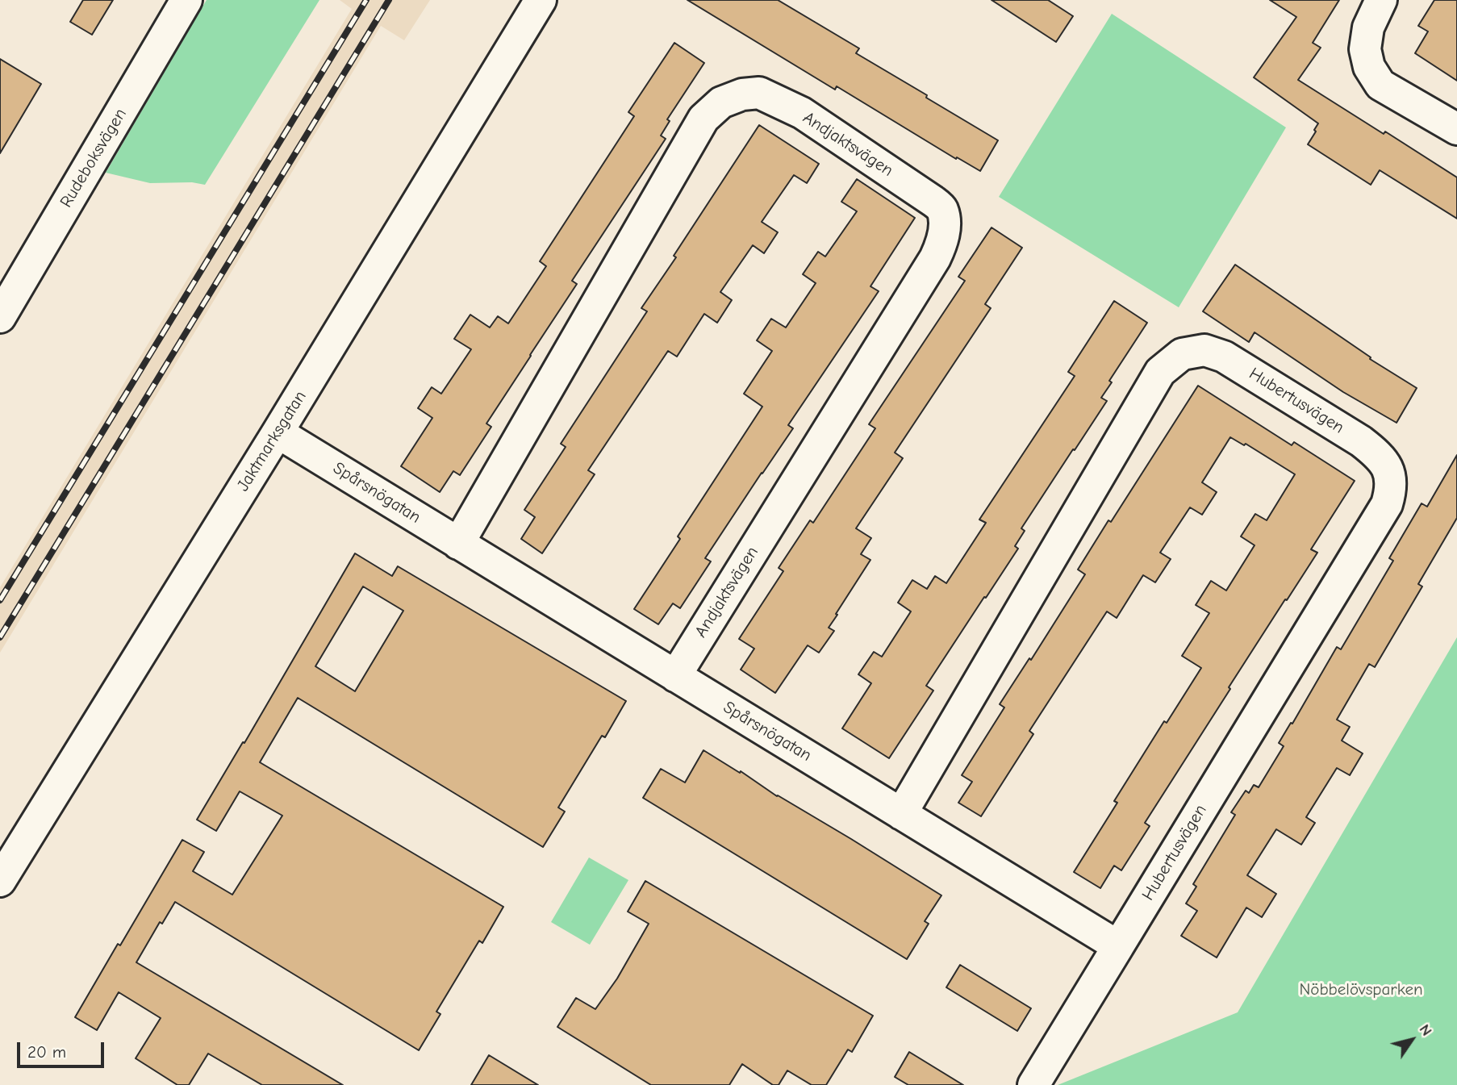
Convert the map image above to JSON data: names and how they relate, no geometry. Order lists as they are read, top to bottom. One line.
{"streets":{"street":["Andjaktsvägen","Rudeboksvägen","Hubertusvägen","Jaktmarksgatan","Spårsnögatan"]},"crossings":[["Andjaktsvägen","Spårsnögatan"],["Hubertusvägen","Spårsnögatan"],["Jaktmarksgatan","Spårsnögatan"]],"parks":["Nöbbelövsparken"],"scale_bar":"20 m","north":"top right"}
